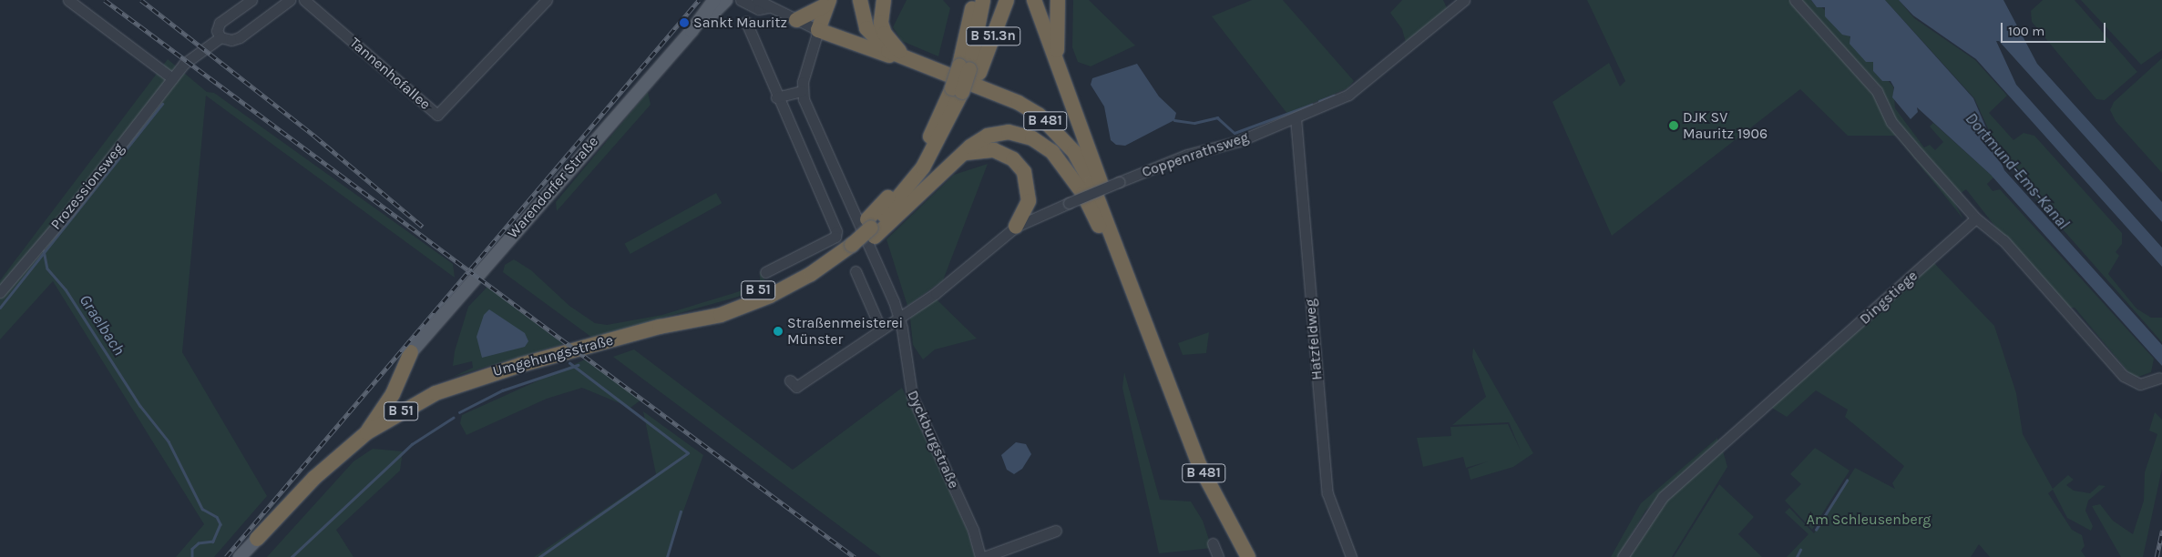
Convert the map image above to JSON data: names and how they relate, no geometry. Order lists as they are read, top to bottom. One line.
{"streets":{"highway":["B 51.3n","B 481","B 51","Umgehungsstraße"],"main road":["Warendorfer Straße"],"street":["Tannenhofallee","Coppenrathsweg","Prozessionsweg","Dingstiege","Hatzfeldweg","Dyckburgstraße"]},"crossings":[["Coppenrathsweg","Hatzfeldweg"],["Coppenrathsweg","Dyckburgstraße"],["B 51","Umgehungsstraße"]],"water":["Dortmund-Ems-Kanal","Graelbach"],"parks":["Am Schleusenberg"],"places":["Sankt Mauritz","DJK SV Mauritz 1906","Straßenmeisterei Münster"],"scale_bar":"100 m"}
